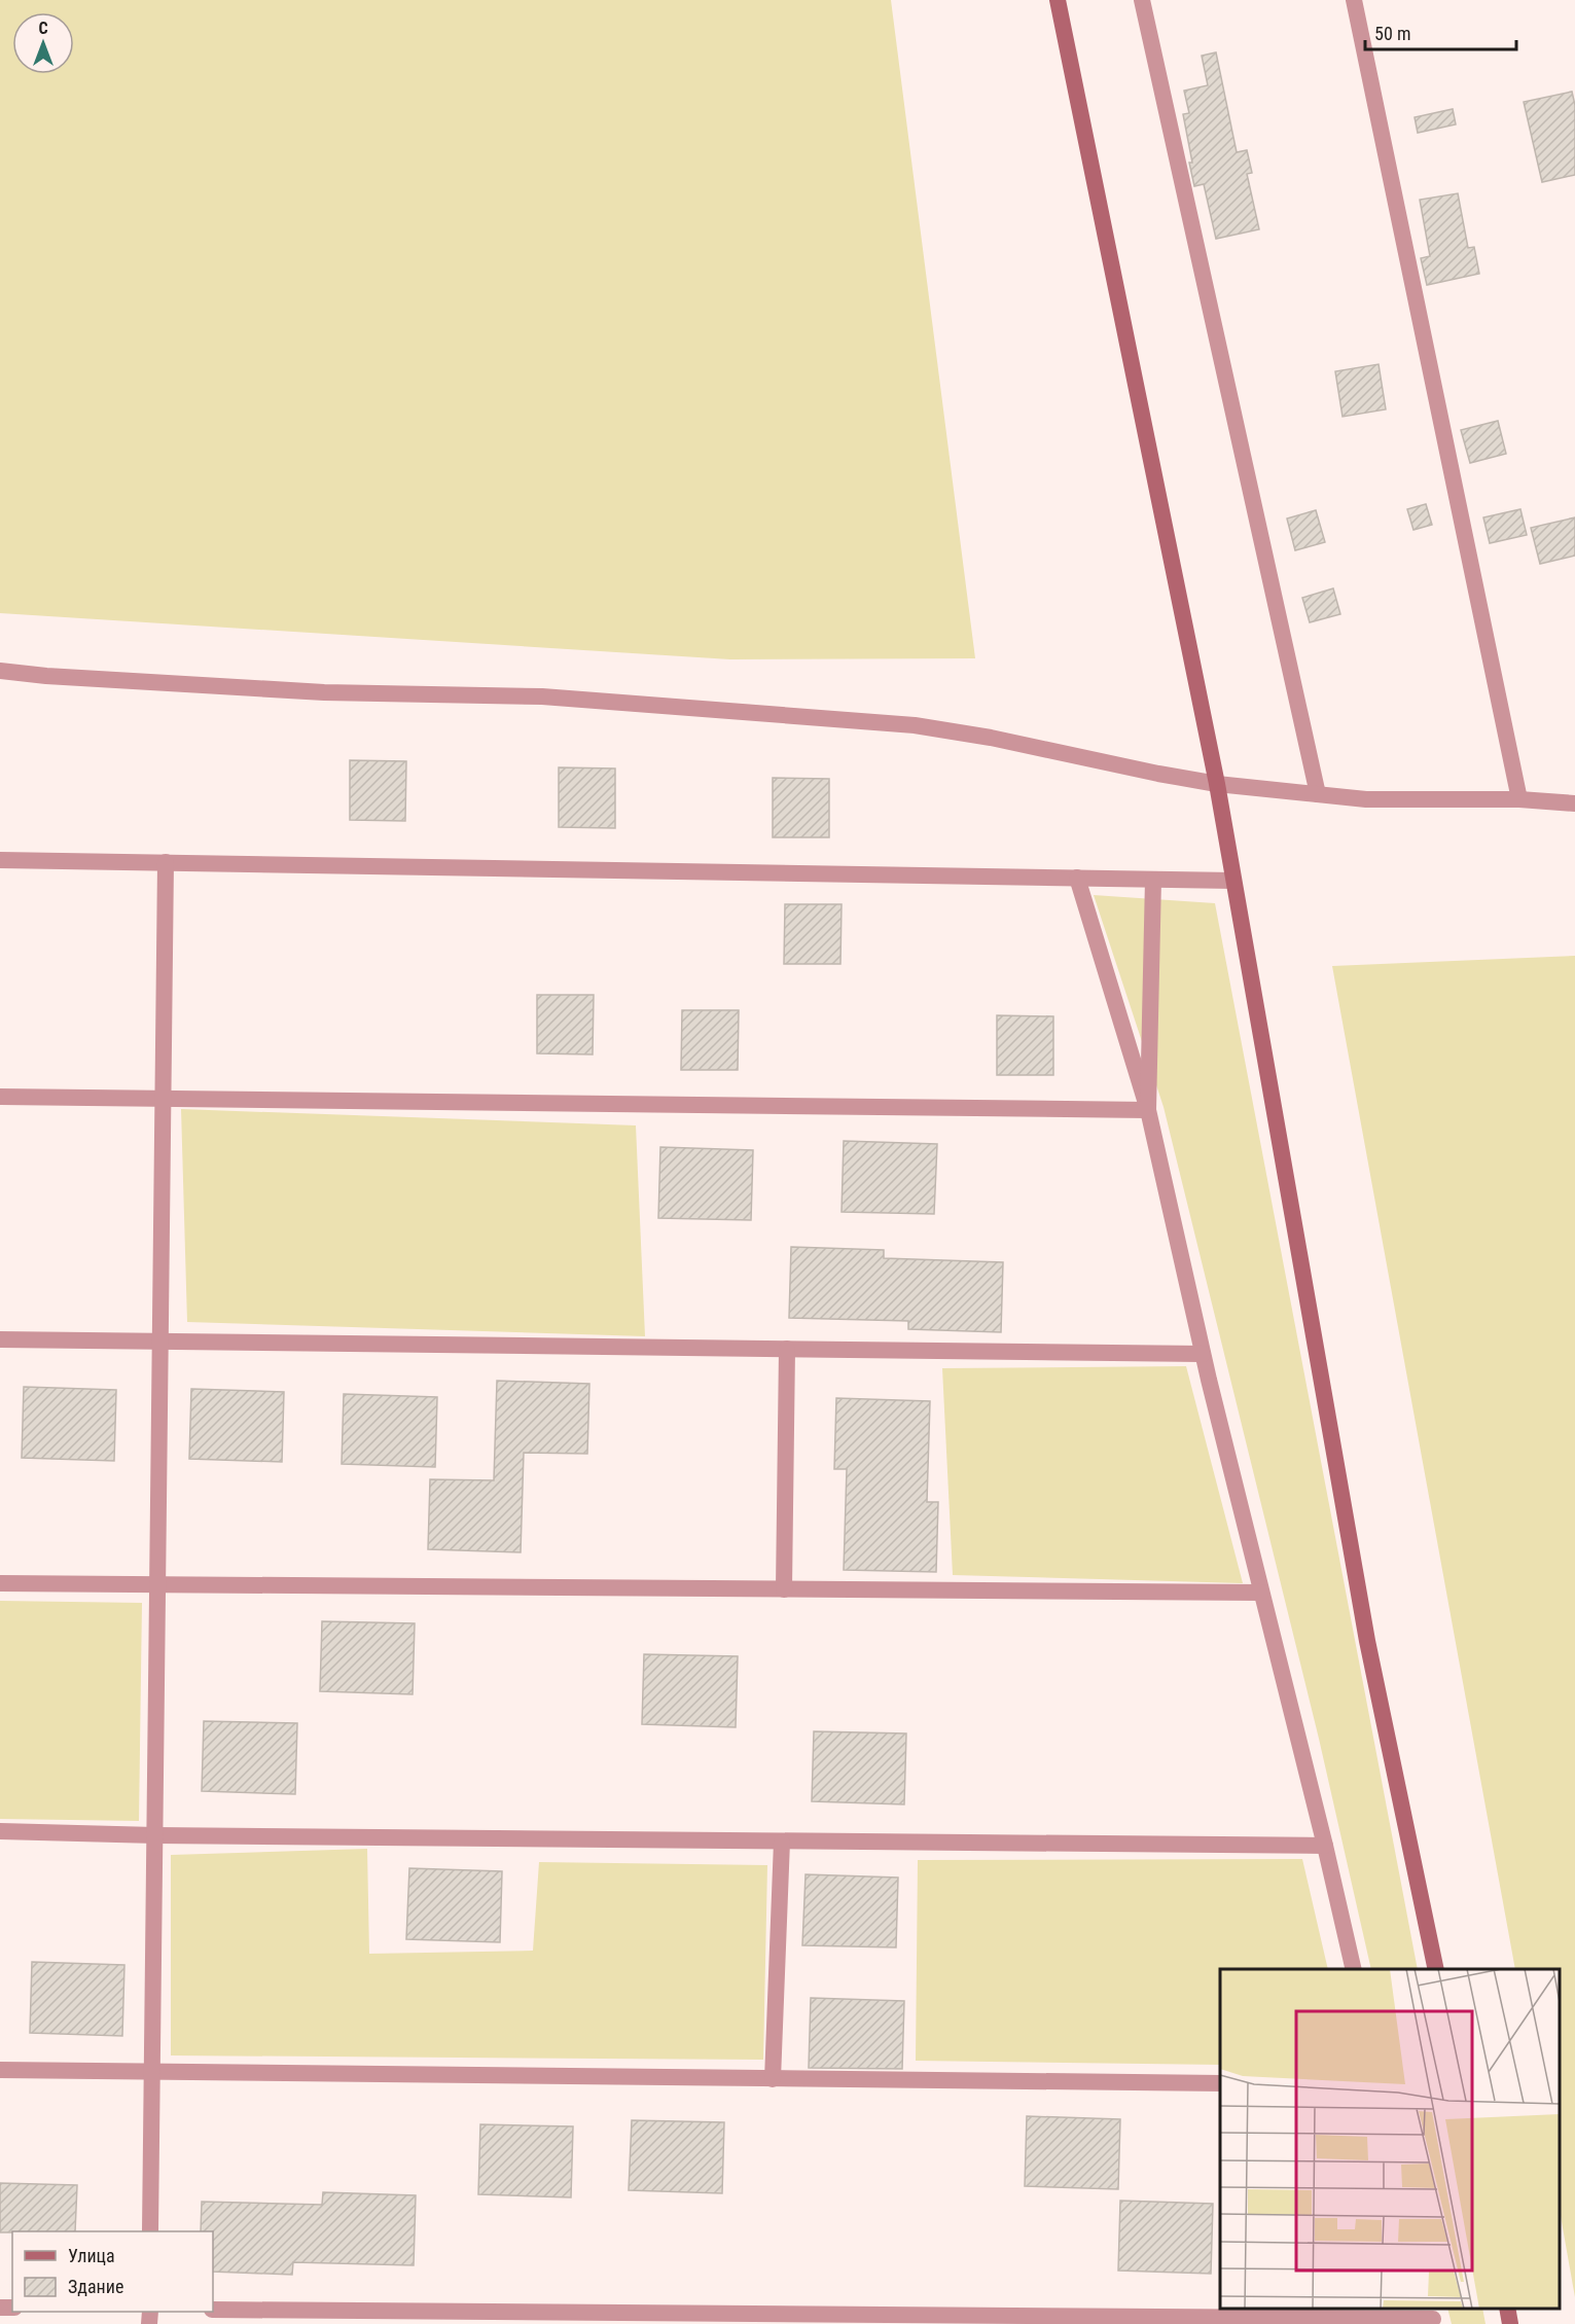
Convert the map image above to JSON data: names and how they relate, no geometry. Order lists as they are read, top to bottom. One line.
{"legend":["Улица","Здание"],"scale_bar":"50 m","north":"top"}
